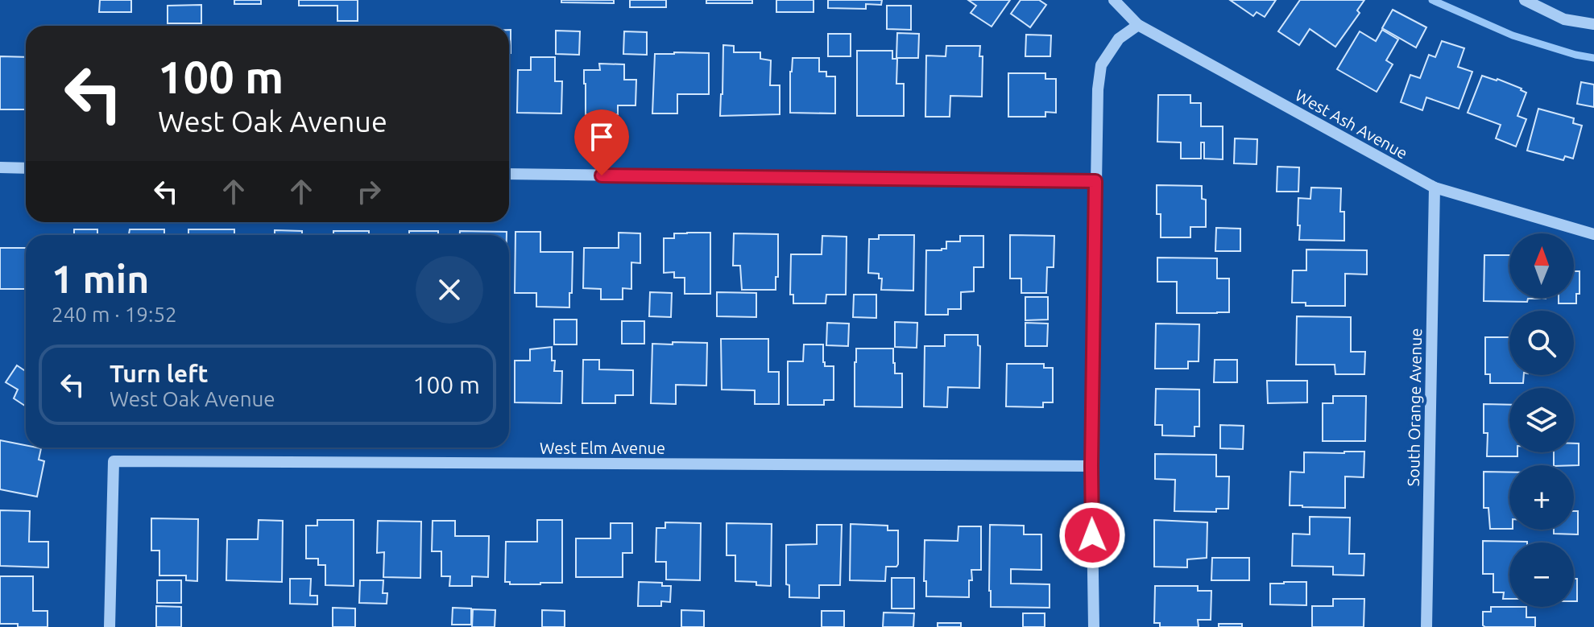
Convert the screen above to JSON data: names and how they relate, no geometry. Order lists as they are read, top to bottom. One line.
{"streets":{"street":["West Ash Avenue","South Orange Avenue","West Elm Avenue"]},"crossings":[["West Ash Avenue","South Orange Avenue"]],"north":"top","page":{"turn":["100 m","West Oak Avenue"],"map_buttons":["+","−"],"heading":["1 min","240 m · 19:52"],"list":[{"name":"Turn left","note":"West Oak Avenue","value":"100 m"}]}}
